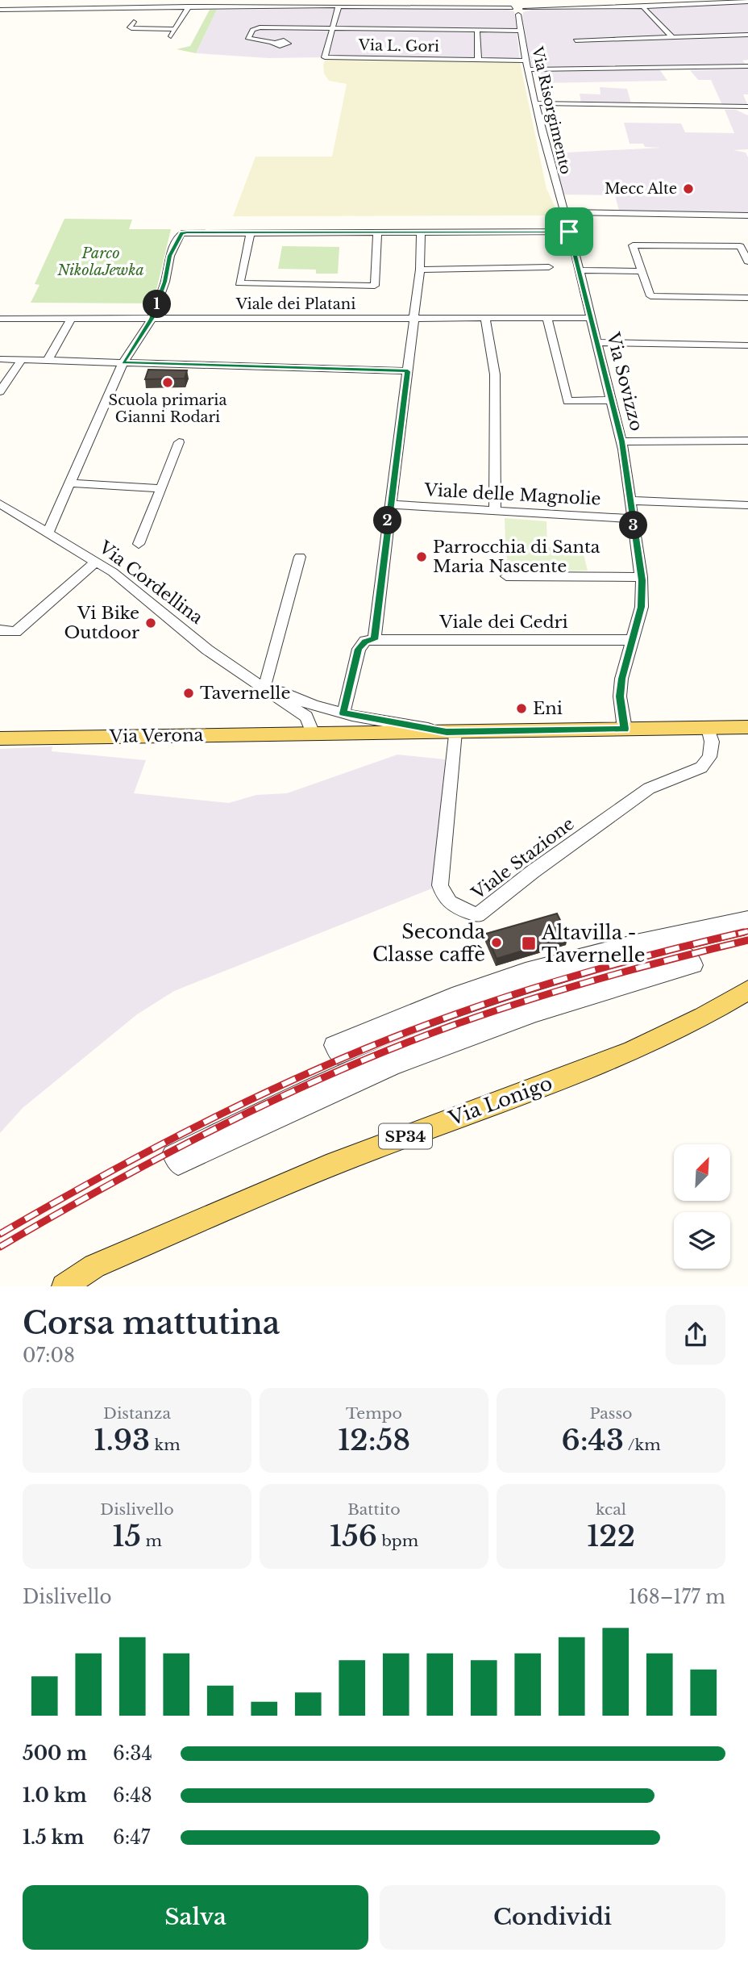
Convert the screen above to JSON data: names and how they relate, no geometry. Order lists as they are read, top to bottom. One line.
{"streets":{"main road":["Via Verona","Via Lonigo","SP34"],"street":["Via L. Gori","Via Risorgimento","Viale dei Platani","Via Sovizzo","Viale delle Magnolie","Via Cordellina","Viale dei Cedri","Viale Stazione"]},"crossings":[["Via L. Gori","Via Risorgimento"],["Via Risorgimento","Via Sovizzo"],["Viale dei Platani","Via Sovizzo"],["Via Sovizzo","Viale delle Magnolie"],["Via Sovizzo","Viale dei Cedri"],["Via Sovizzo","Via Verona"],["Via Cordellina","Via Verona"],["Via Cordellina","Viale Stazione"],["Via Verona","Viale Stazione"]],"parks":["Parco NikolaJewka"],"places":{"other":["Mecc Alte","Scuola primaria Gianni Rodari","Parrocchia di Santa Maria Nascente","Vi Bike Outdoor","Tavernelle","Eni","Seconda Classe caffè"],"transit":["Altavilla - Tavernelle"]},"north":"top right","page":{"pins":["1","2","3"],"heading":["Corsa mattutina","07:08"],"stats":[["Distanza","1.93 km"],["Tempo","12:58"],["Passo","6:43 /km"],["Dislivello","15 m"],["Battito","156 bpm"],["kcal","122"]],"chart":["Dislivello","168–177 m"],"list":[{"name":"500 m","note":"6:34"},{"name":"1.0 km","note":"6:48"},{"name":"1.5 km","note":"6:47"}],"buttons":["Salva","Condividi"]}}
